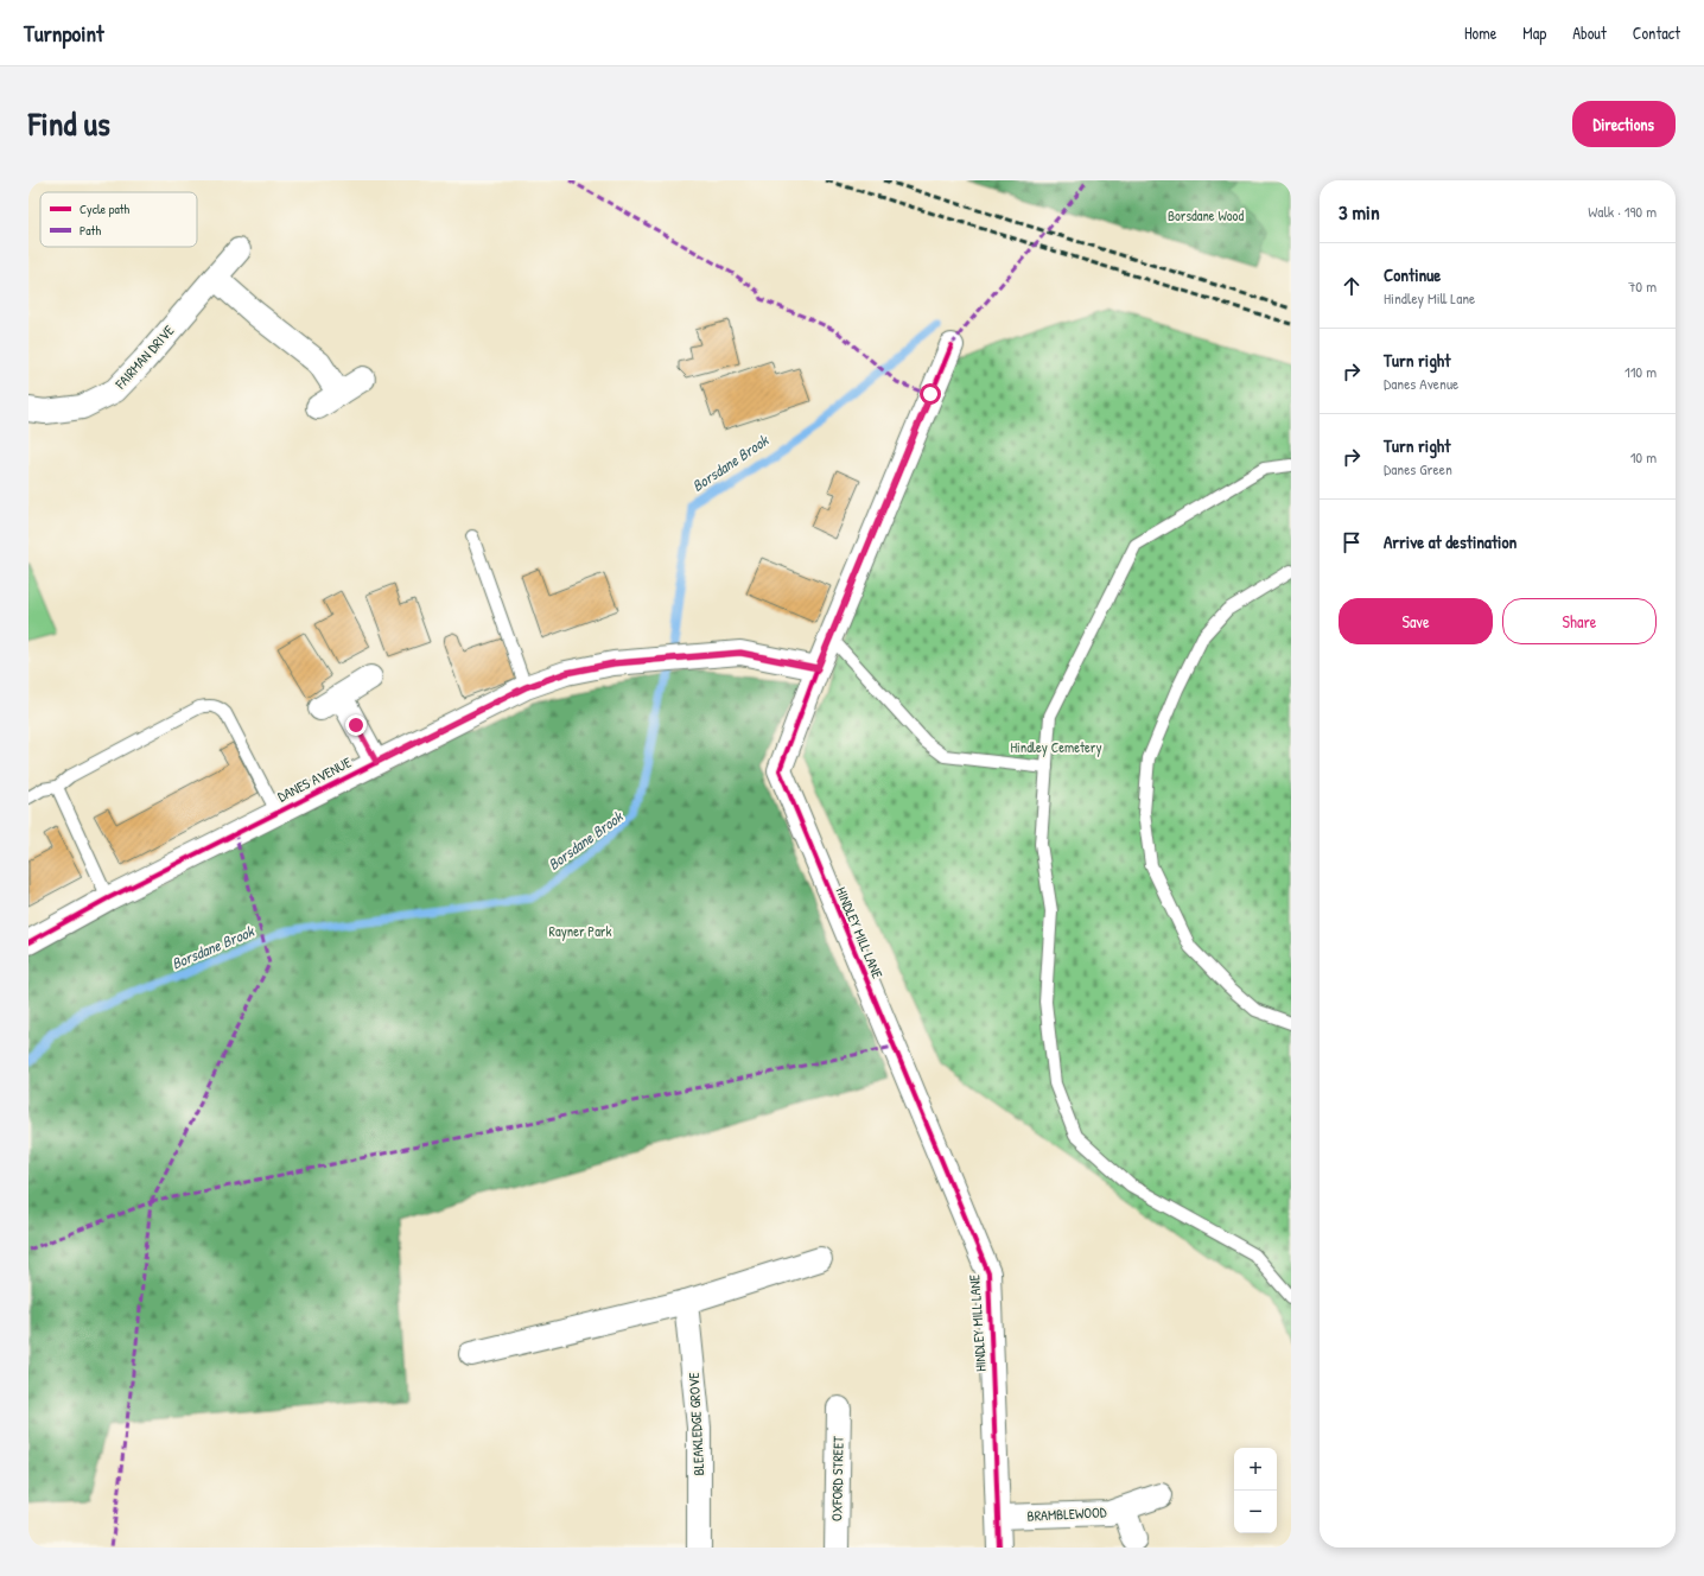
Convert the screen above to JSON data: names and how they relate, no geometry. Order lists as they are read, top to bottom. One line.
{"streets":{"street":["FAIRMAN DRIVE","DANES AVENUE","HINDLEY MILL LANE","BLEAKLEDGE GROVE","OXFORD STREET","BRAMBLEWOOD"]},"crossings":[["DANES AVENUE","HINDLEY MILL LANE"],["HINDLEY MILL LANE","BRAMBLEWOOD"]],"water":["Borsdane Brook"],"parks":["Borsdane Wood","Hindley Cemetery","Rayner Park"],"legend":["Cycle path","Path"],"page":{"header":"Turnpoint","nav":["Home","Map","About","Contact"],"title":"Find us","buttons":["Directions",["Save","Share"]],"heading":["3 min","Walk · 190 m"],"list":[["Continue","Hindley Mill Lane","70 m"],["Turn right","Danes Avenue","110 m"],["Turn right","Danes Green","10 m"],"Arrive at destination"],"map_buttons":["+","−"]}}
